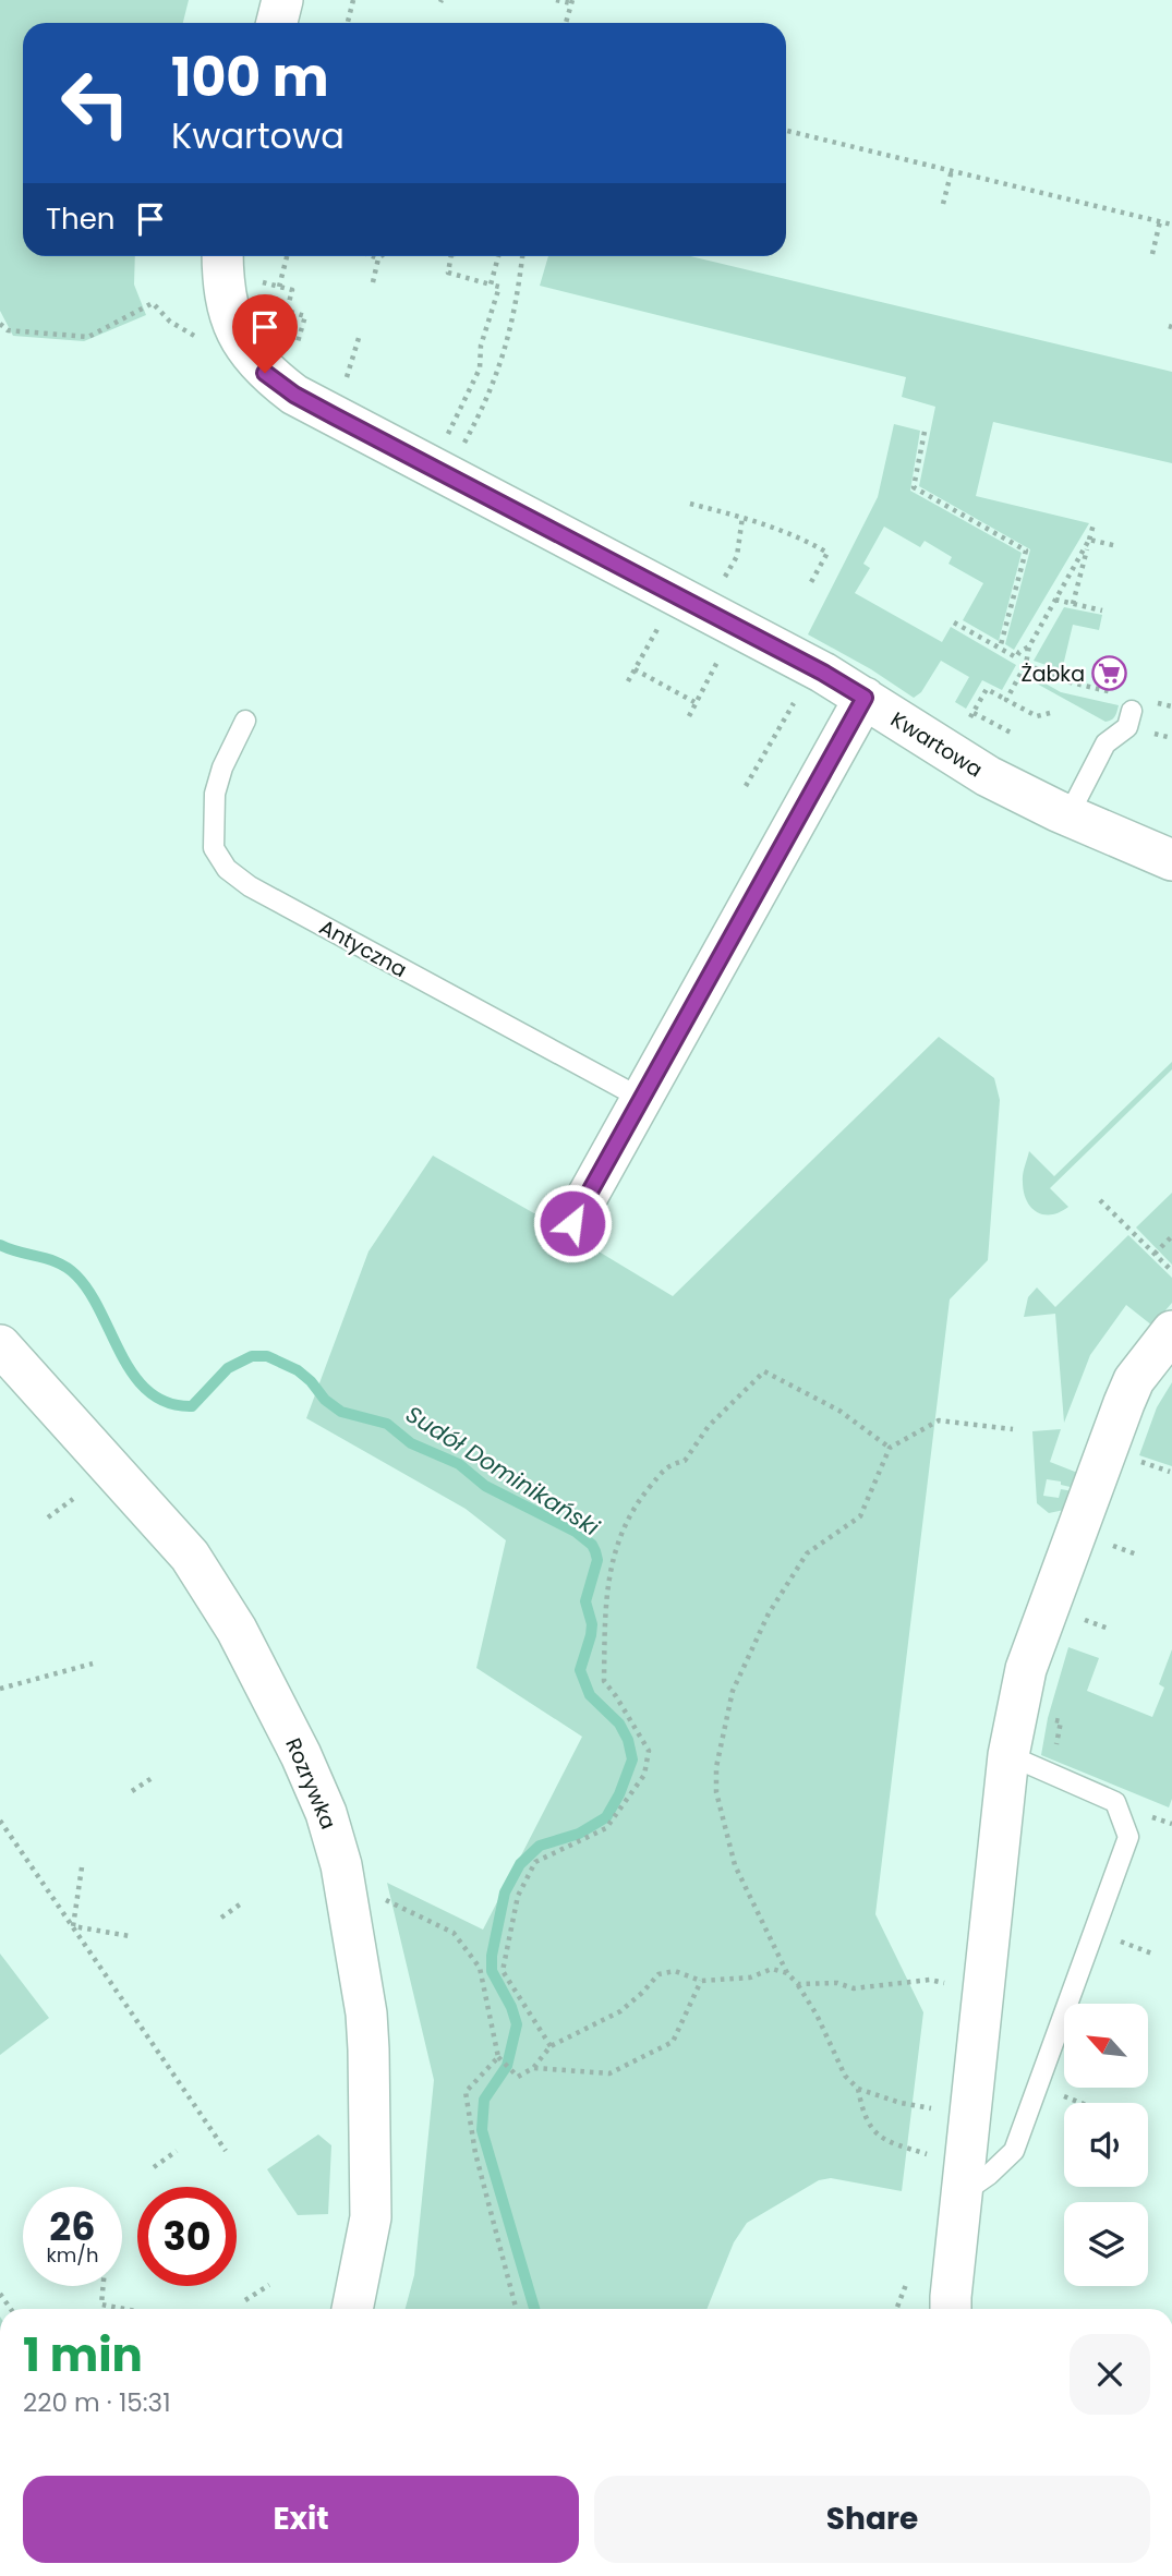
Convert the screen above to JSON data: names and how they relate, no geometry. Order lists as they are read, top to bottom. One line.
{"streets":{"street":["Kwartowa","Rozrywka"],"lane":["Antyczna"]},"water":["Sudół Dominikański"],"places":{"supermarket":["Żabka"]},"north":"top left","page":{"turn":["100 m","Kwartowa"],"then":"Then","speed":"26 km/h","limit":"30","heading":["1 min","220 m · 15:31"],"buttons":["Exit","Share"]}}
